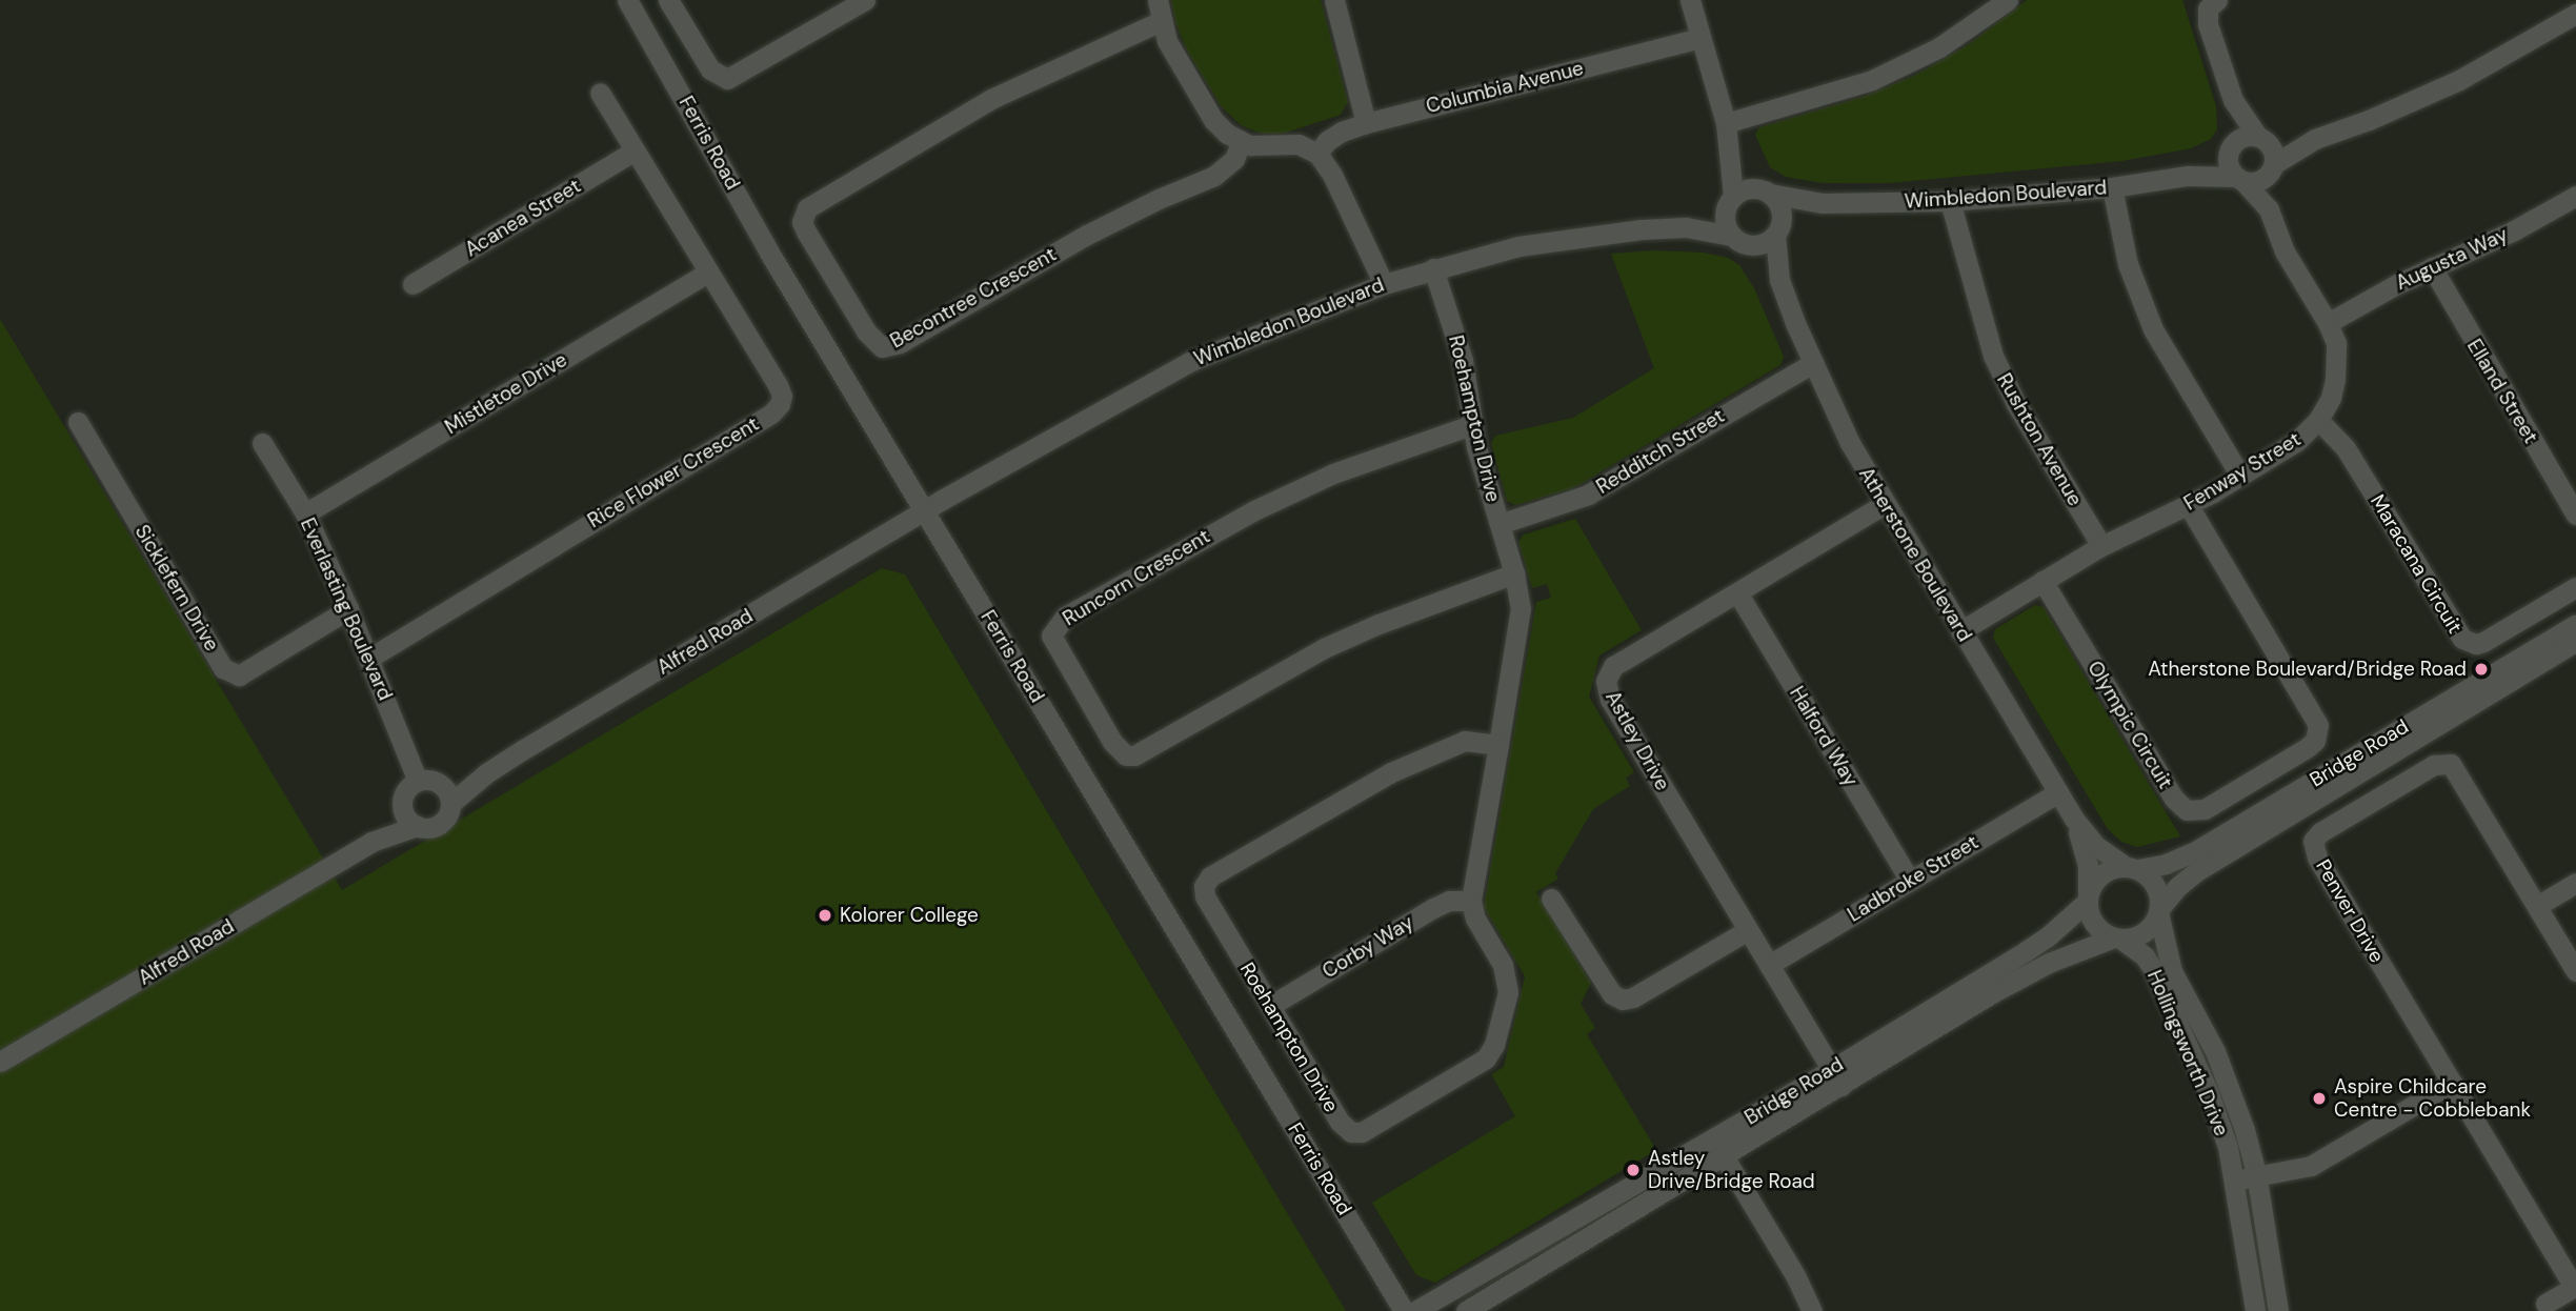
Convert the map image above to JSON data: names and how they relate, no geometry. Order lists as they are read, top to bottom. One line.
{"streets":{"street":["Columbia Avenue","Ferris Road","Wimbledon Boulevard","Acanea Street","Augusta Way","Becontree Crescent","Elland Street","Mistletoe Drive","Roehampton Drive","Rushton Avenue","Redditch Street","Fenway Street","Rice Flower Crescent","Atherstone Boulevard","Maracana Circuit","Runcorn Crescent","Sicklefern Drive","Everlasting Boulevard","Alfred Road","Olympic Circuit","Halford Way","Astley Drive","Bridge Road","Ladbroke Street","Penver Drive","Corby Way","Hollingsworth Drive"]},"crossings":[["Ferris Road","Wimbledon Boulevard"],["Ferris Road","Alfred Road"],["Wimbledon Boulevard","Roehampton Drive"],["Wimbledon Boulevard","Rushton Avenue"],["Wimbledon Boulevard","Fenway Street"],["Wimbledon Boulevard","Atherstone Boulevard"],["Wimbledon Boulevard","Alfred Road"],["Acanea Street","Rice Flower Crescent"],["Augusta Way","Elland Street"],["Augusta Way","Fenway Street"],["Mistletoe Drive","Rice Flower Crescent"],["Mistletoe Drive","Everlasting Boulevard"],["Roehampton Drive","Redditch Street"],["Roehampton Drive","Runcorn Crescent"],["Roehampton Drive","Corby Way"],["Rushton Avenue","Fenway Street"],["Redditch Street","Atherstone Boulevard"],["Fenway Street","Atherstone Boulevard"],["Fenway Street","Maracana Circuit"],["Fenway Street","Olympic Circuit"],["Rice Flower Crescent","Everlasting Boulevard"],["Atherstone Boulevard","Astley Drive"],["Atherstone Boulevard","Bridge Road"],["Atherstone Boulevard","Ladbroke Street"],["Atherstone Boulevard","Hollingsworth Drive"],["Sicklefern Drive","Everlasting Boulevard"],["Everlasting Boulevard","Alfred Road"],["Halford Way","Astley Drive"],["Halford Way","Ladbroke Street"],["Astley Drive","Bridge Road"],["Astley Drive","Ladbroke Street"],["Bridge Road","Hollingsworth Drive"]],"places":["Atherstone Boulevard/Bridge Road","Kolorer College","Aspire Childcare Centre - Cobblebank","Astley Drive/Bridge Road"]}
